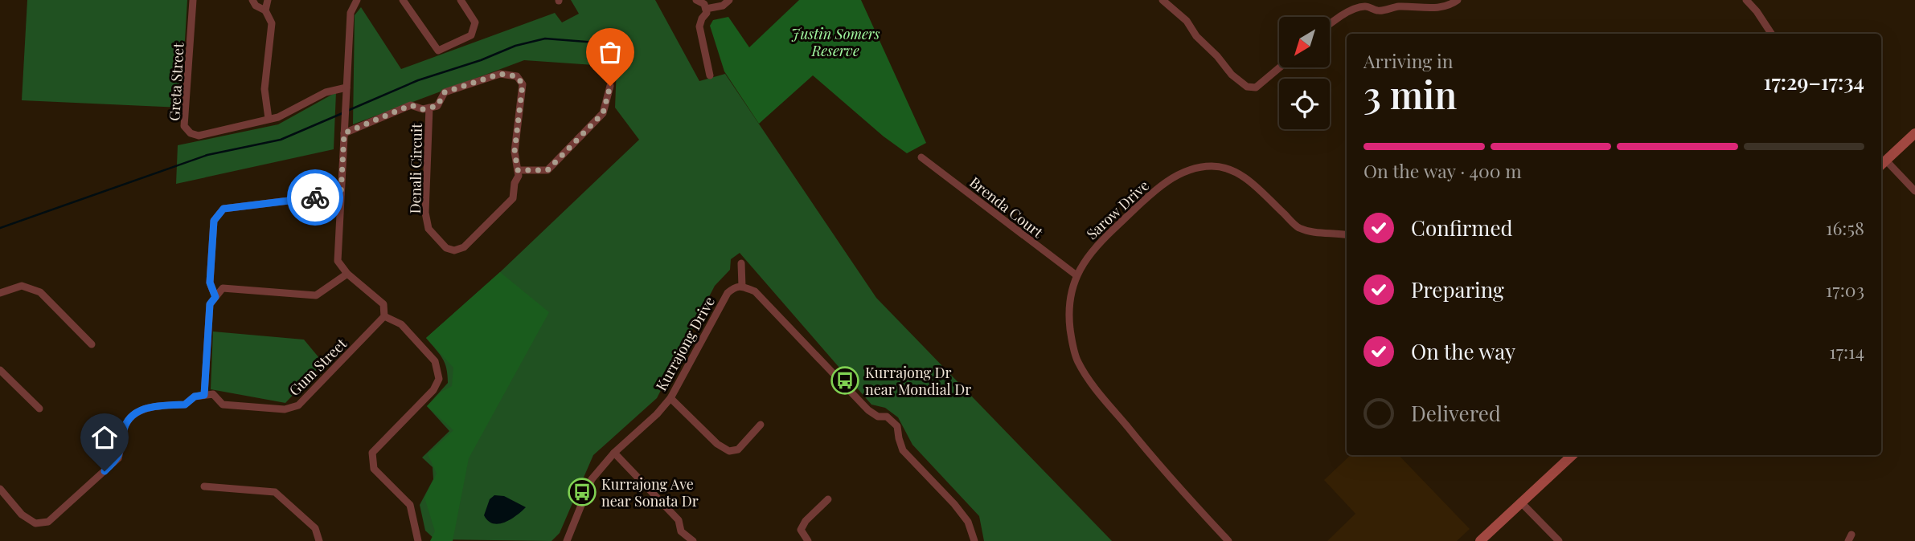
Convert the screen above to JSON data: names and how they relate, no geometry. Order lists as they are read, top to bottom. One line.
{"streets":{"street":["Greta Street","Denali Circuit","Brenda Court","Sarow Drive","Kurrajong Drive","Gum Street"]},"crossings":[["Brenda Court","Sarow Drive"]],"parks":["Justin Somers Reserve"],"places":{"bus stop":["Kurrajong Dr near Mondial Dr","Kurrajong Ave near Sonata Dr"]},"north":"bottom left","page":{"heading":["3 min","Arriving in","17:29–17:34"],"bar":"On the way · 400 m","list":[["Confirmed","16:58"],["Preparing","17:03"],["On the way","17:14"],"Delivered"]}}
